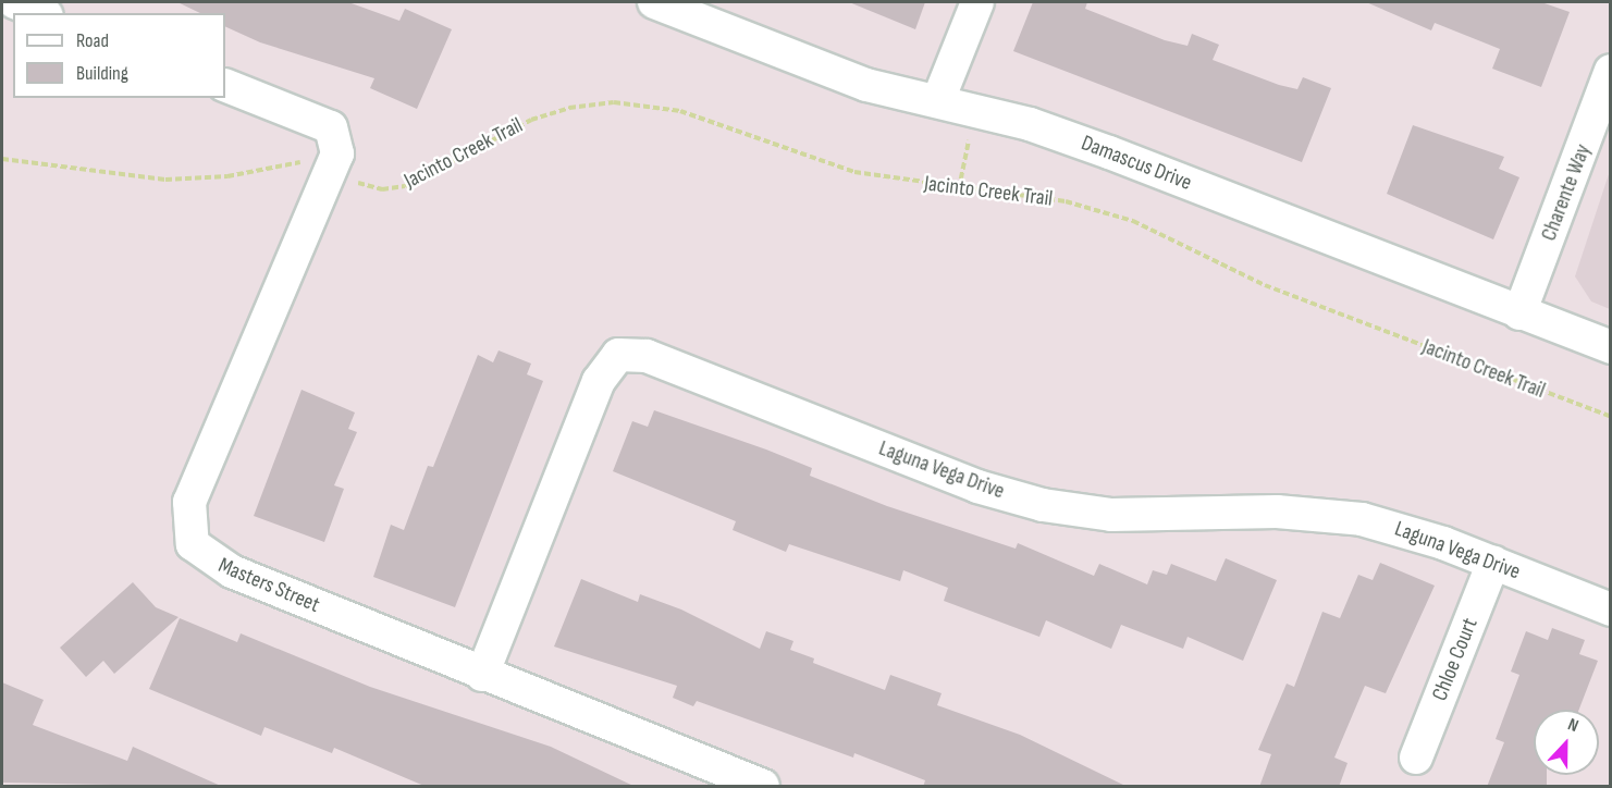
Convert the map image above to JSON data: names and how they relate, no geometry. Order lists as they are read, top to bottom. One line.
{"streets":{"street":["Damascus Drive","Charente Way","Laguna Vega Drive","Masters Street","Chloe Court"],"path":["Jacinto Creek Trail"]},"crossings":[["Damascus Drive","Charente Way"],["Laguna Vega Drive","Masters Street"],["Laguna Vega Drive","Chloe Court"]],"legend":["Road","Building"],"north":"top"}
